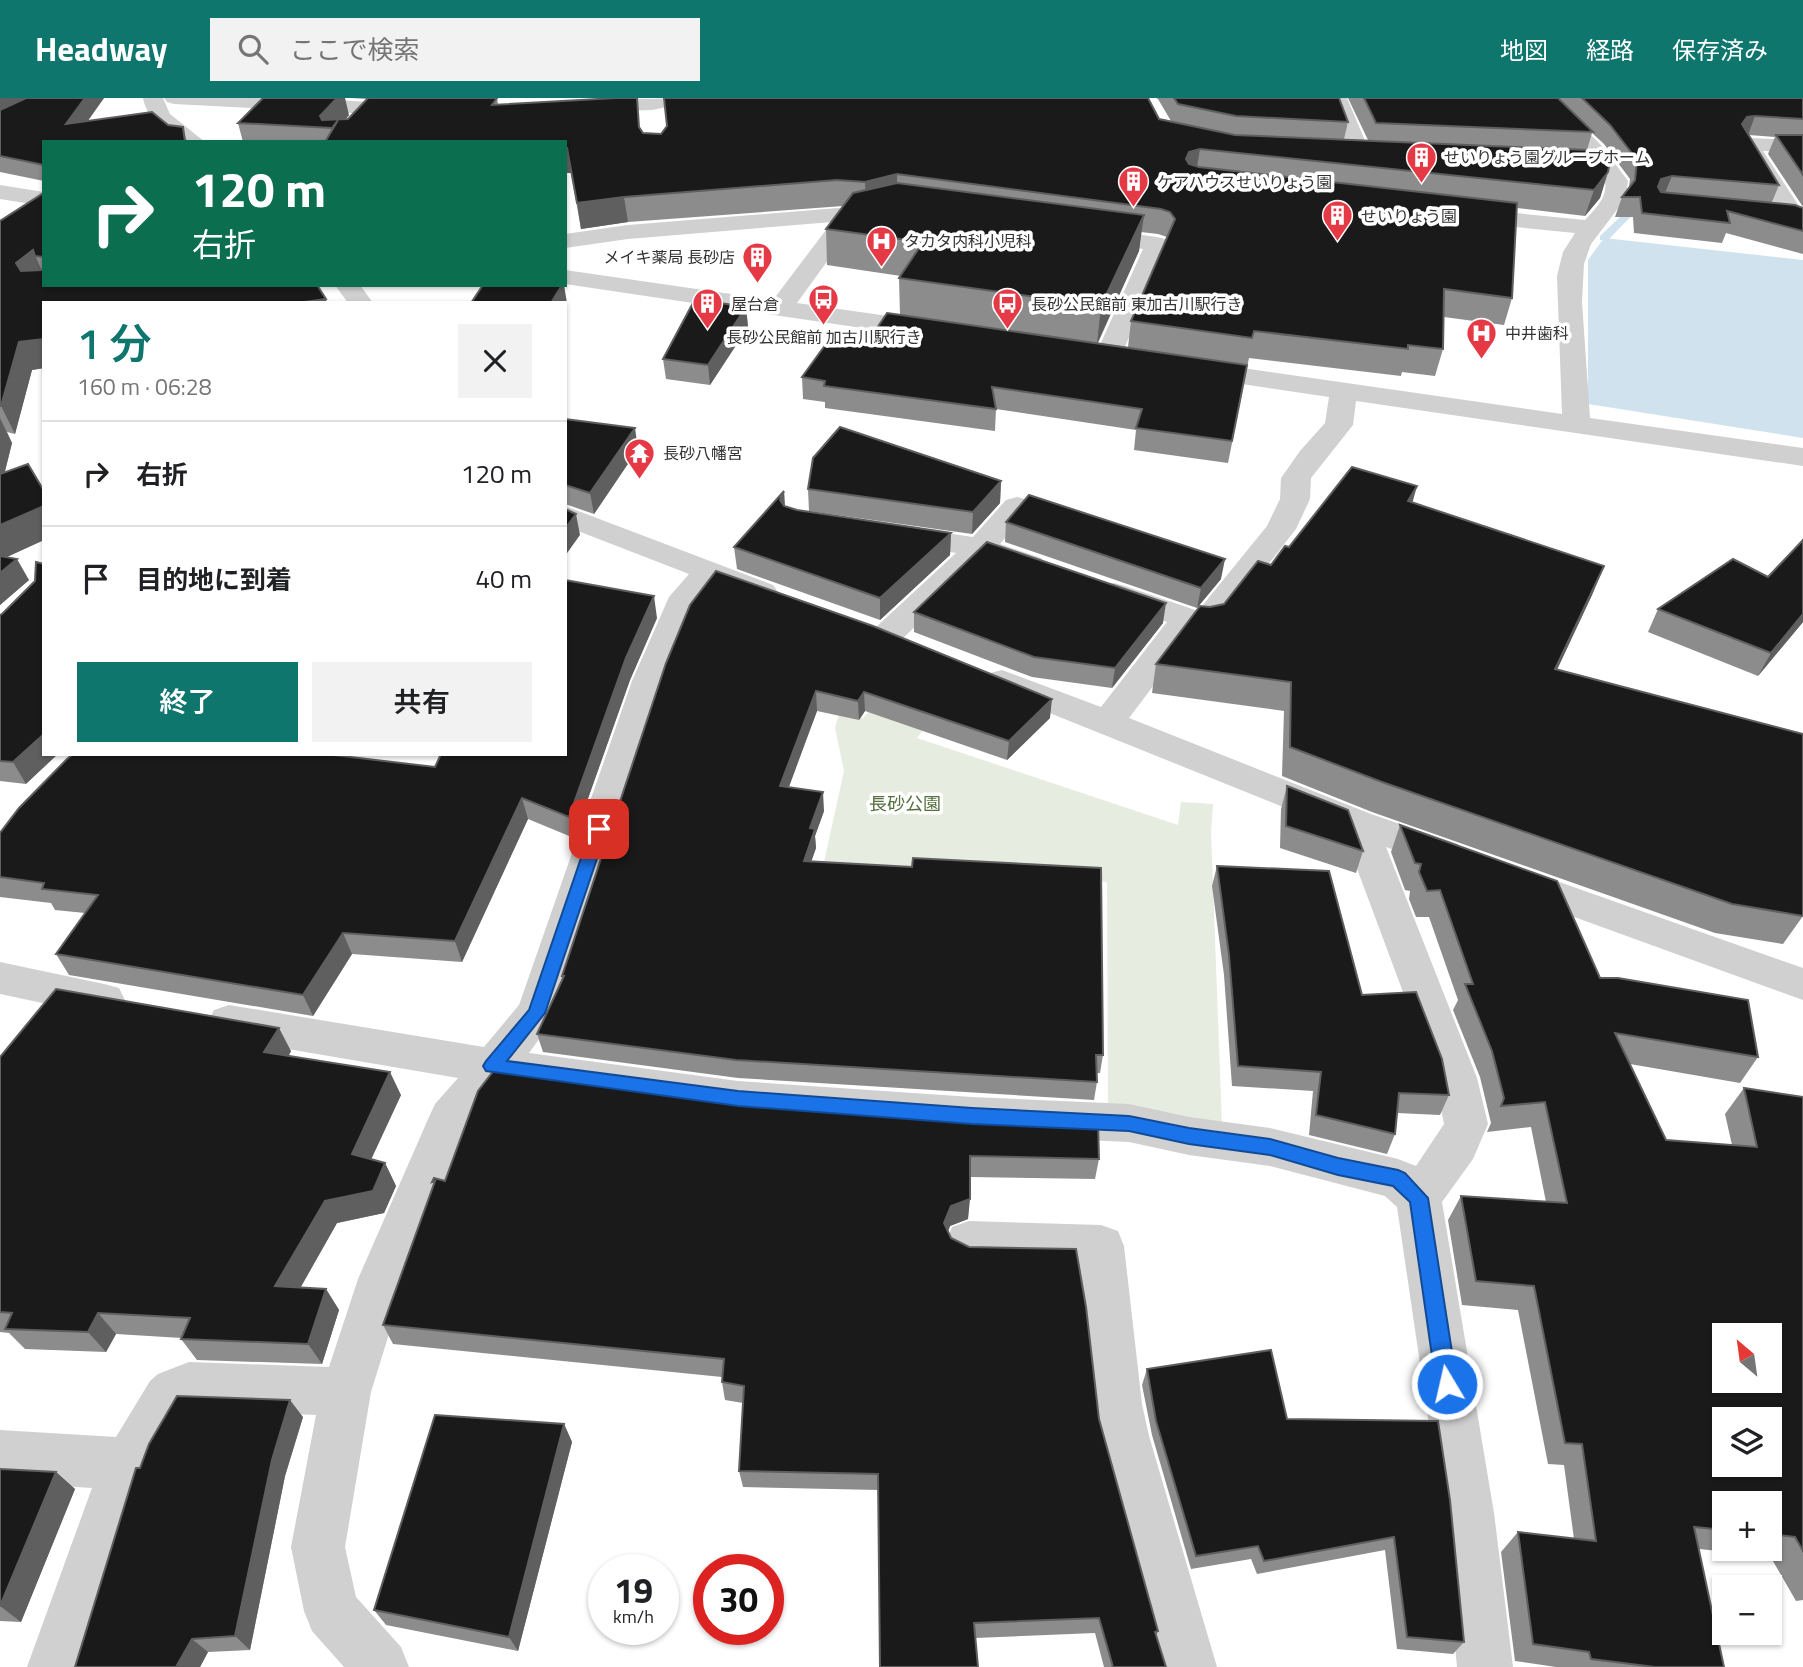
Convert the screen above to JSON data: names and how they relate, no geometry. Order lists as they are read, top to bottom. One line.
{"parks":["長砂公園"],"places":{"building":["せいりょう園グループホーム","ケアハウスせいりょう園","せいりょう園","メイキ薬局 長砂店","屋台倉"],"hospital":["タカタ内科小児科","中井歯科"],"bus stop":["長砂公民館前 加古川駅行き","長砂公民館前 東加古川駅行き"],"temple":["長砂八幡宮"]},"north":"top left","page":{"header":"Headway","search":"ここで検索","nav":["地図","経路","保存済み"],"turn":["120 m","右折"],"heading":["1 分","160 m · 06:28"],"list":[{"name":"右折","value":"120 m"},{"name":"目的地に到着","value":"40 m"}],"buttons":["終了","共有"],"map_buttons":["+","−"],"speed":"19 km/h","limit":"30"}}
